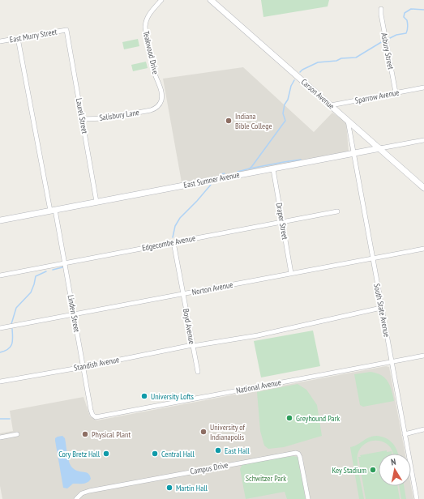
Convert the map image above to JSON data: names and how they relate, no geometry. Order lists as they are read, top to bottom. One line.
{"streets":{"street":["East Murry Street","Asbury Street","Teakwood Drive","Carson Avenue","Sparrow Avenue","Salisbury Lane","Laurel Street","East Sumner Avenue","Draper Street","Edgecombe Avenue","Norton Avenue","South State Avenue","Linden Street","Boyd Avenue","Standish Avenue","National Avenue","Campus Drive"]},"crossings":[["East Murry Street","Laurel Street"],["East Murry Street","Linden Street"],["Asbury Street","Sparrow Avenue"],["Teakwood Drive","Salisbury Lane"],["Carson Avenue","Sparrow Avenue"],["Carson Avenue","East Sumner Avenue"],["Carson Avenue","South State Avenue"],["Salisbury Lane","Laurel Street"],["Laurel Street","East Sumner Avenue"],["East Sumner Avenue","Draper Street"],["East Sumner Avenue","South State Avenue"],["East Sumner Avenue","Linden Street"],["Draper Street","Edgecombe Avenue"],["Draper Street","Norton Avenue"],["Edgecombe Avenue","Linden Street"],["Edgecombe Avenue","Boyd Avenue"],["Norton Avenue","South State Avenue"],["Norton Avenue","Linden Street"],["Norton Avenue","Boyd Avenue"],["South State Avenue","Standish Avenue"],["South State Avenue","National Avenue"],["Linden Street","Standish Avenue"],["Linden Street","National Avenue"],["Boyd Avenue","Standish Avenue"]],"parks":["Schwitzer Park"],"places":["Indiana Bible College","University Lofts","Greyhound Park","University of Indianapolis","Physical Plant","East Hall","Cory Bretz Hall","Central Hall","Key Stadium","Martin Hall"],"north":"top"}
